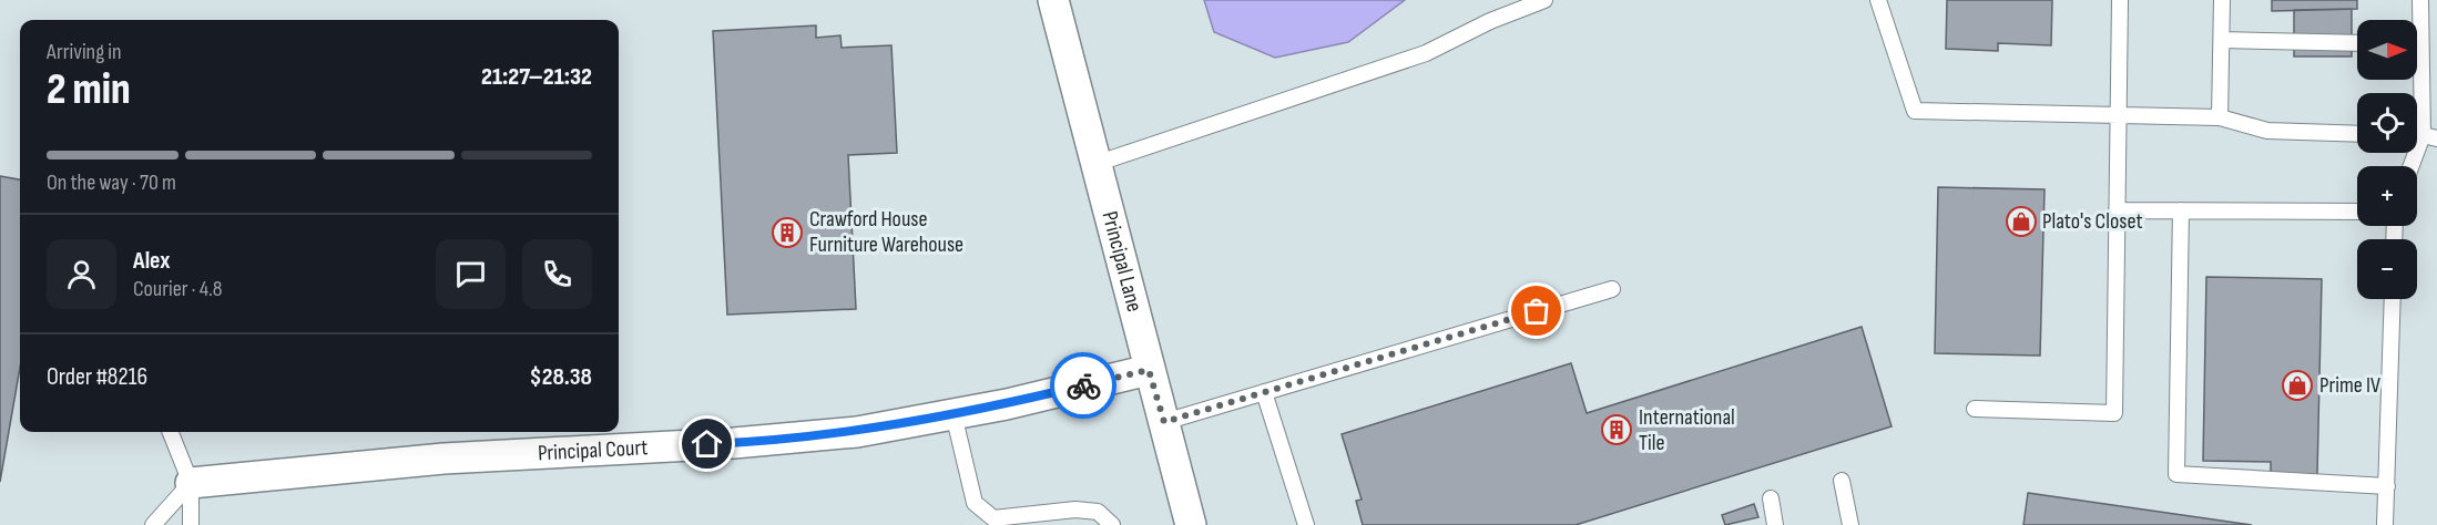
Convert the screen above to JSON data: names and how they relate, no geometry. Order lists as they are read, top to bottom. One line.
{"streets":{"street":["Principal Lane","Principal Court"]},"crossings":[["Principal Lane","Principal Court"]],"places":{"shop":["Plato's Closet","Prime IV"],"building":["Crawford House Furniture Warehouse","International Tile"]},"north":"right","page":{"map_buttons":["+","−"],"heading":["2 min","Arriving in","21:27–21:32"],"panel":["Alex","Courier · 4.8","Order #8216","$28.38"],"bar":"On the way · 70 m"}}
